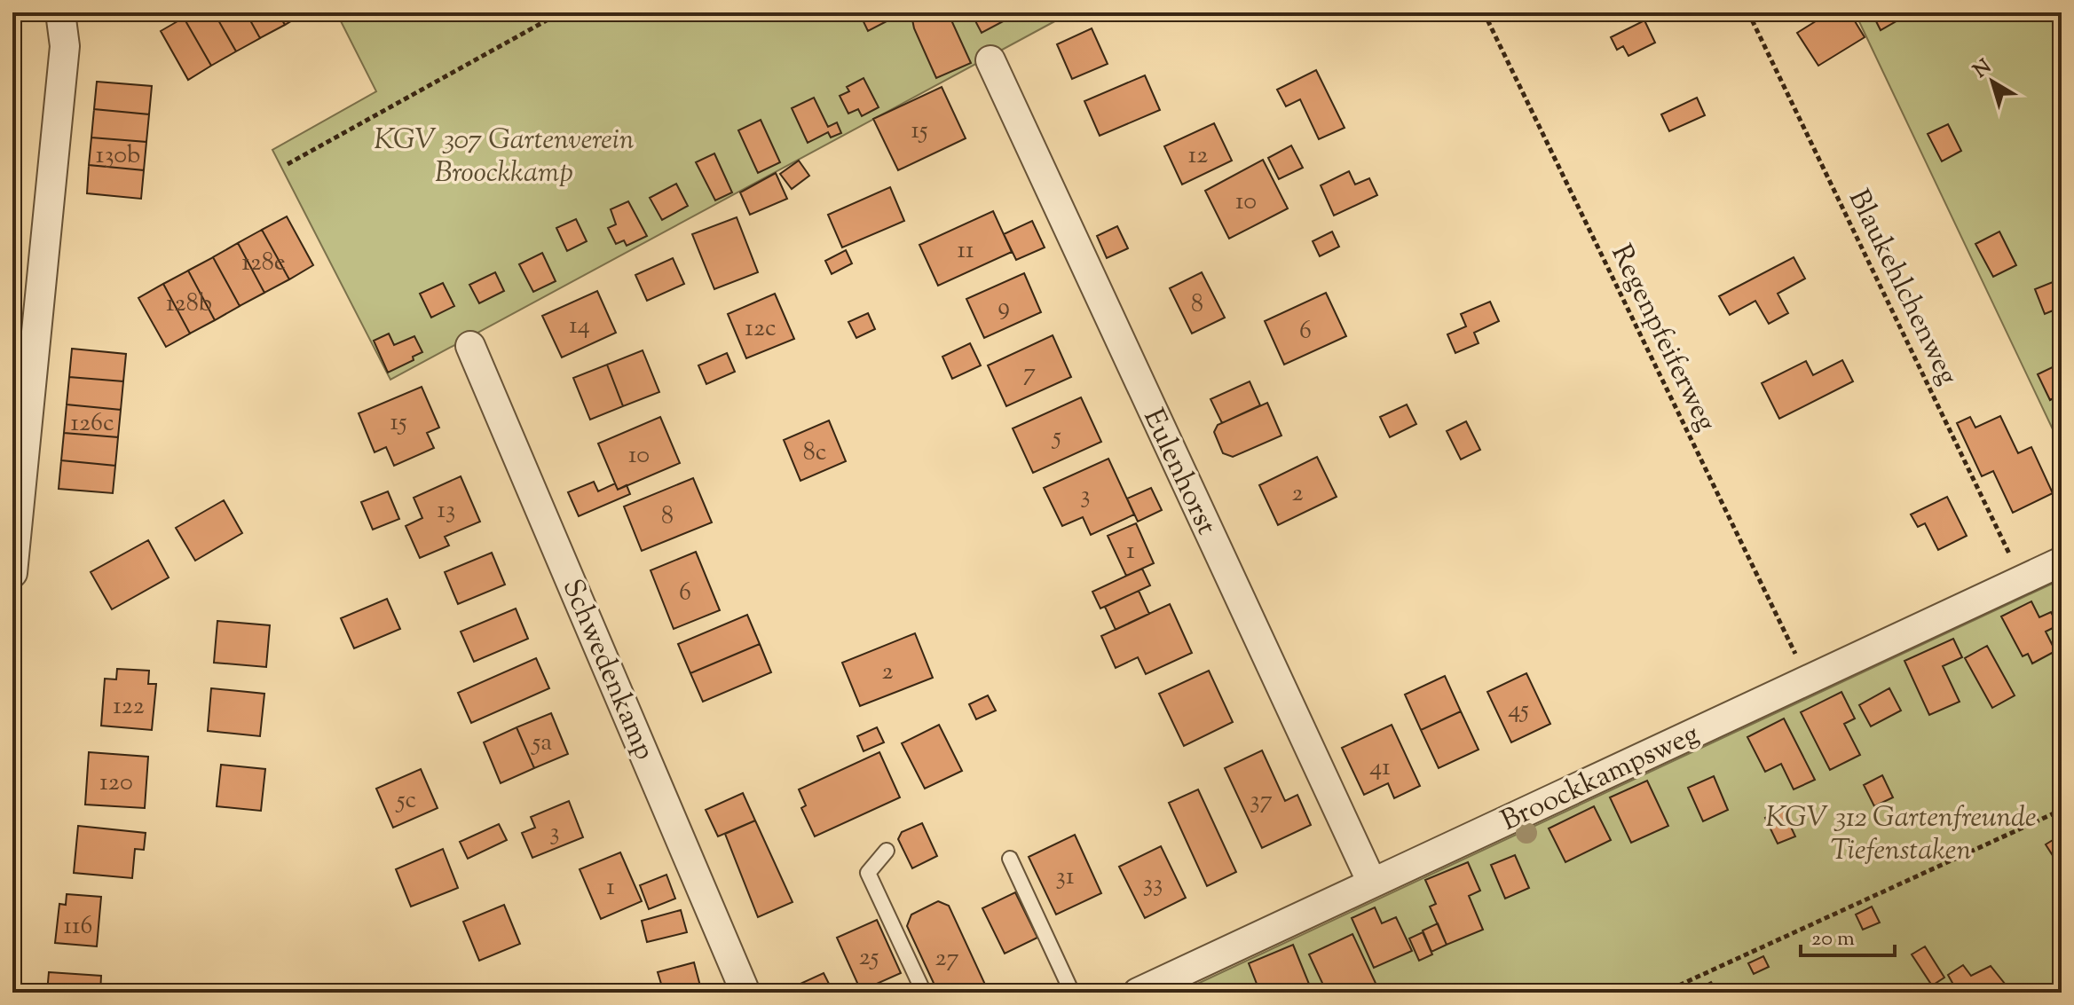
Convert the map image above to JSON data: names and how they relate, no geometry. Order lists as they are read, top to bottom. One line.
{"streets":{"street":["Eulenhorst","Schwedenkamp","Broockkampsweg"],"path":["Blaukehlchenweg","Regenpfeiferweg"]},"crossings":[["Blaukehlchenweg","Broockkampsweg"],["Regenpfeiferweg","Broockkampsweg"],["Eulenhorst","Broockkampsweg"]],"parks":["KGV 307 Gartenverein Broockkamp","KGV 312 Gartenfreunde Tiefenstaken"],"house_numbers":["15","130b","12","10","11","128e","128b","8","9","14","12c","6","7","15","126c","5","8c","10","2","3","13","8","1","6","2","122","45","5a","41","120","5c","37","3","31","33","1","116","25","27"],"scale_bar":"20 m","north":"top left"}
